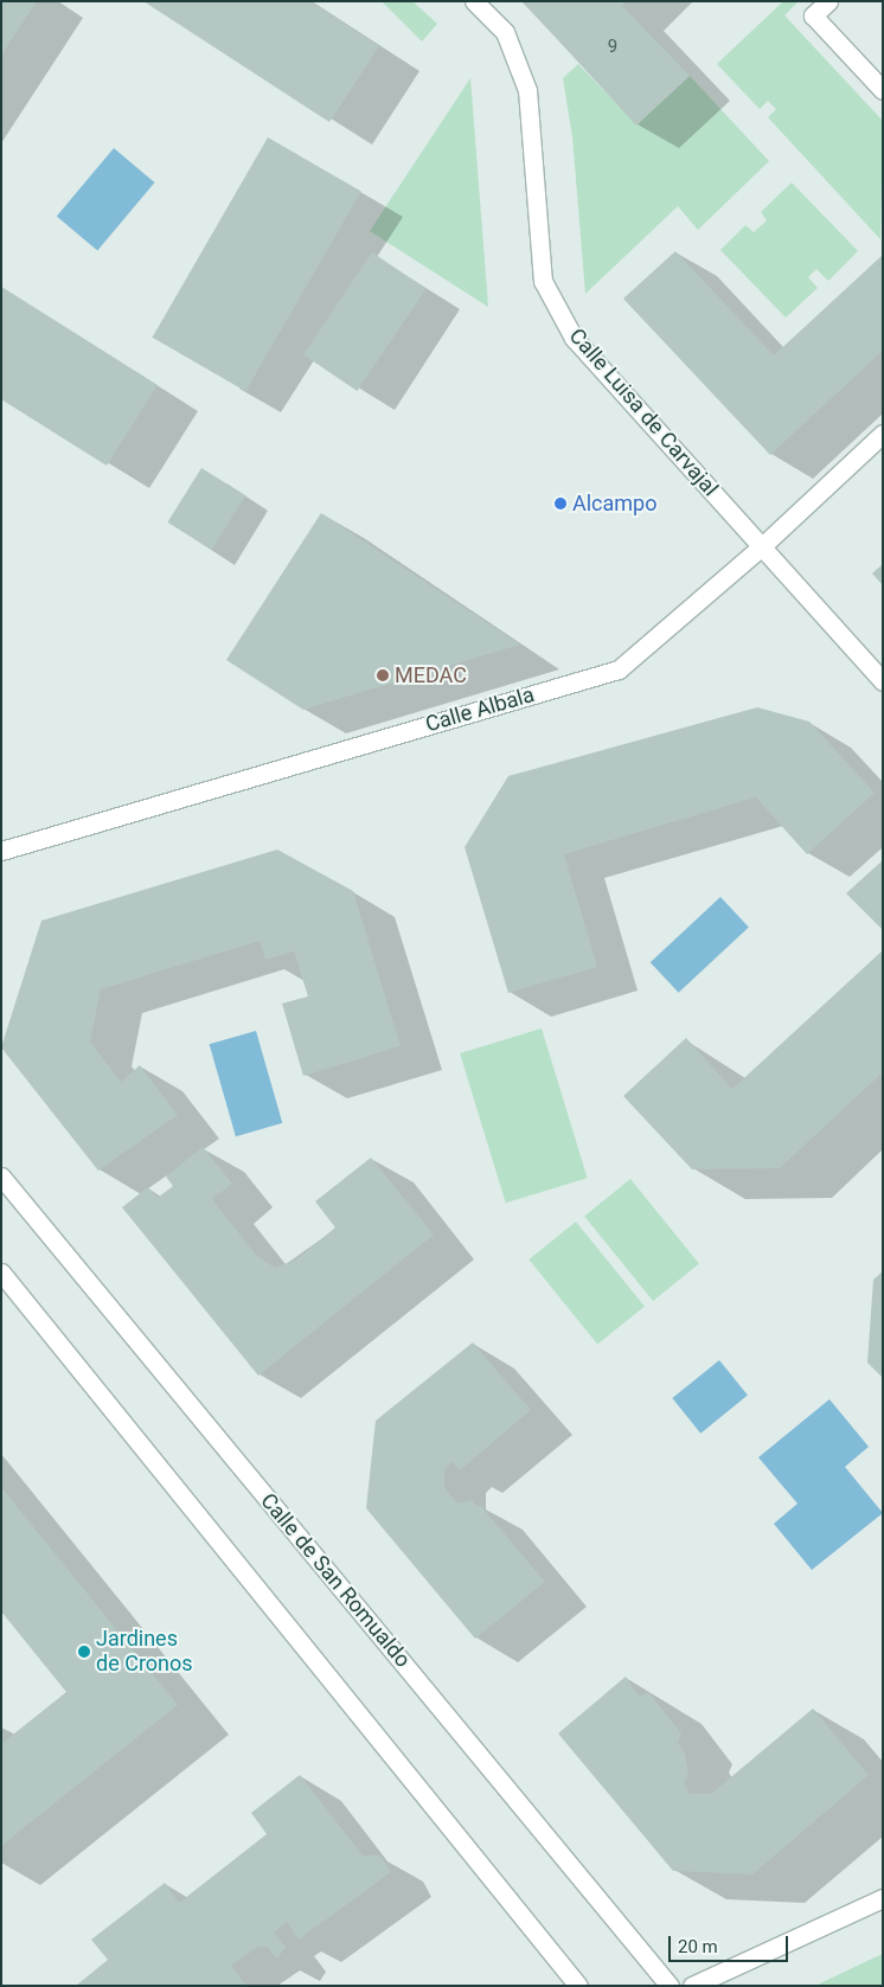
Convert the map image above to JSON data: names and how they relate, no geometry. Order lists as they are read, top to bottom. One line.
{"streets":{"street":["Calle Luisa de Carvajal","Calle Albala","Calle de San Romualdo"]},"crossings":[["Calle Luisa de Carvajal","Calle Albala"]],"places":["Alcampo","MEDAC","Jardines de Cronos"],"house_numbers":["9"],"scale_bar":"20 m"}
